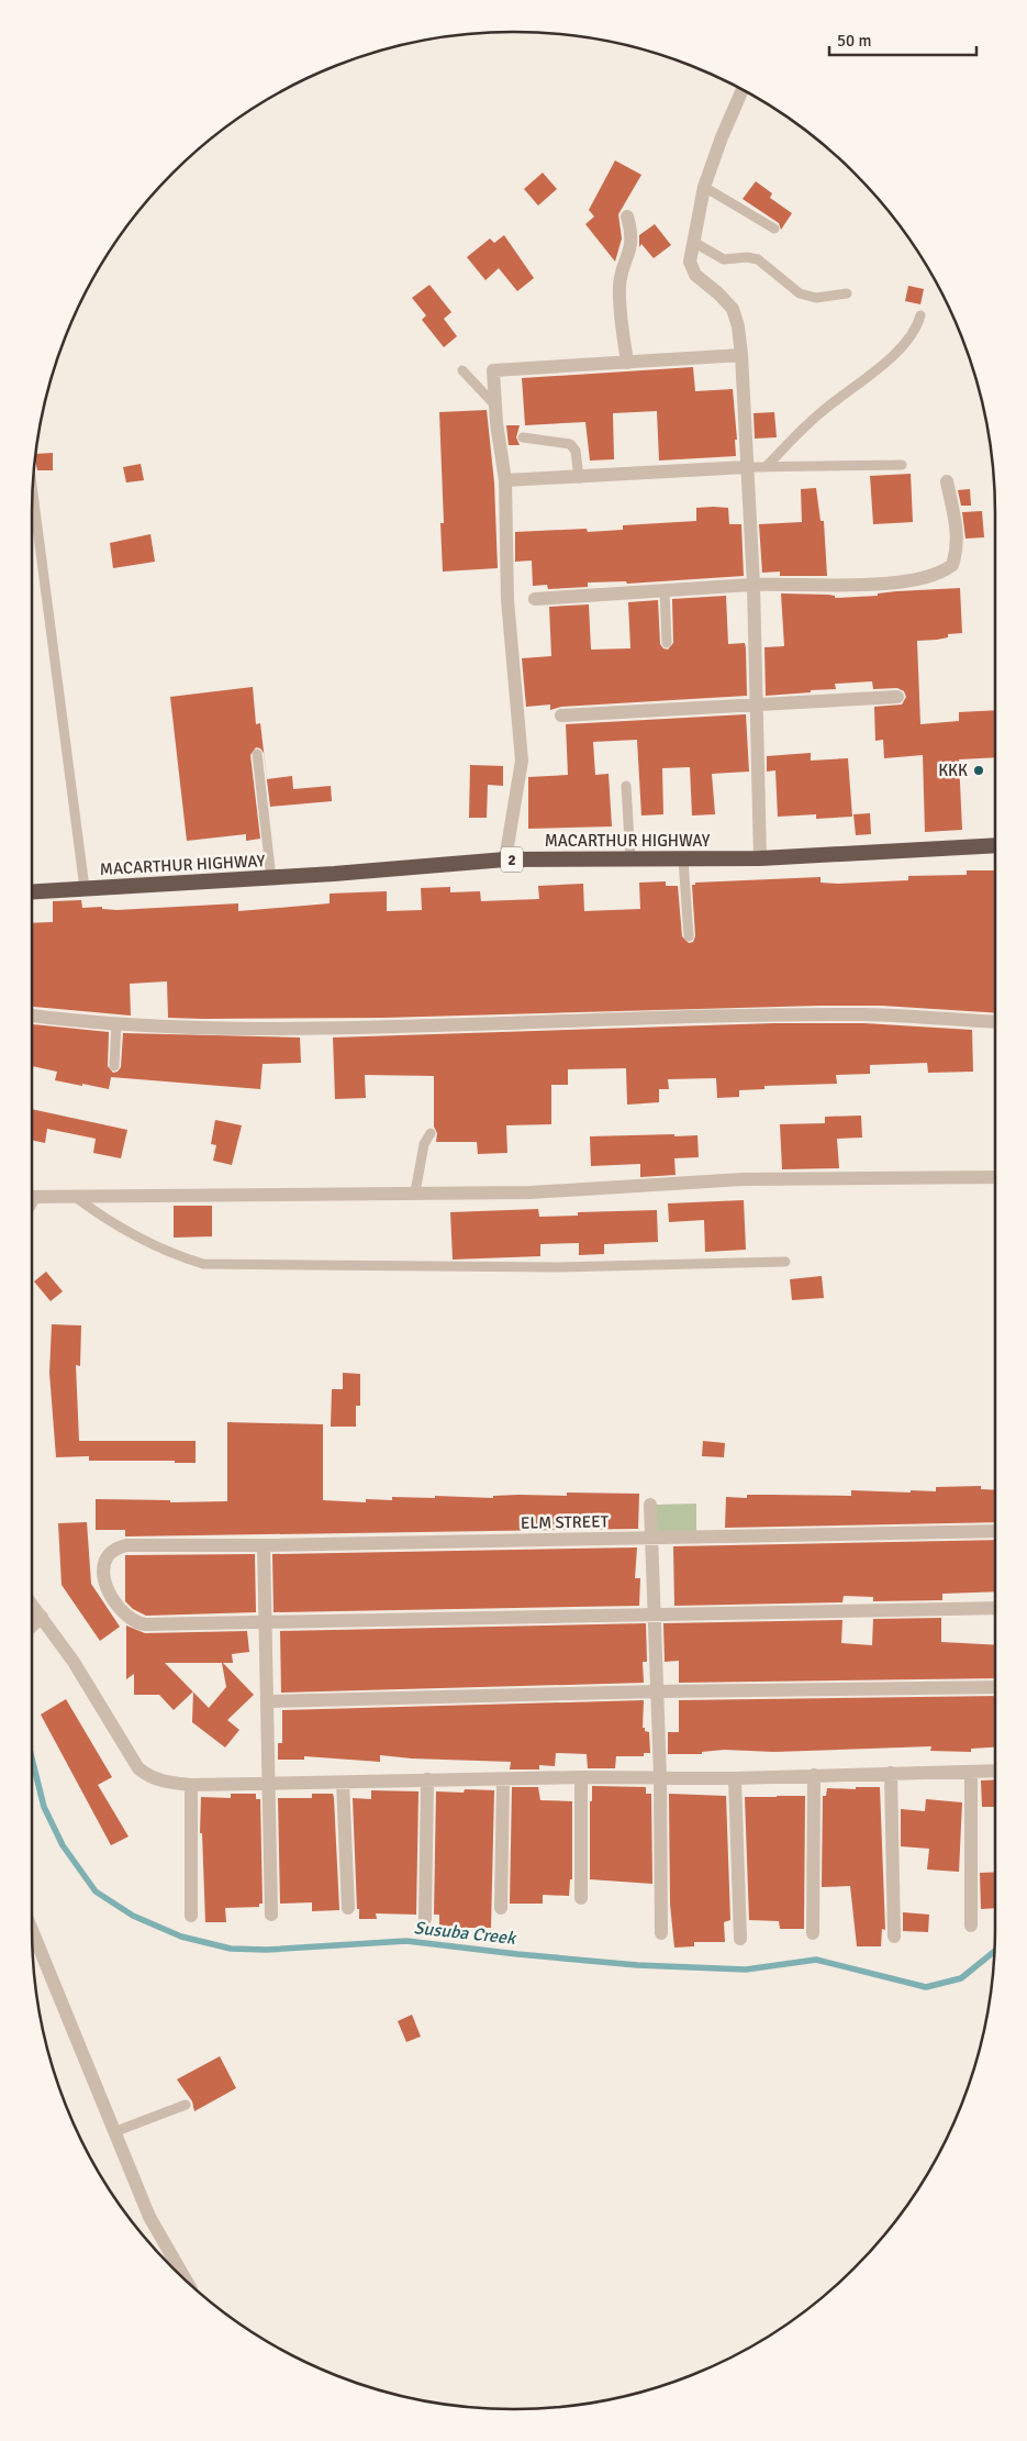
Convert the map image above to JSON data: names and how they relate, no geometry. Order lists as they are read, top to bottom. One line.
{"streets":{"highway":["MACARTHUR HIGHWAY","2"],"street":["ELM STREET"]},"water":["Susuba Creek"],"places":["KKK"],"scale_bar":"50 m"}
